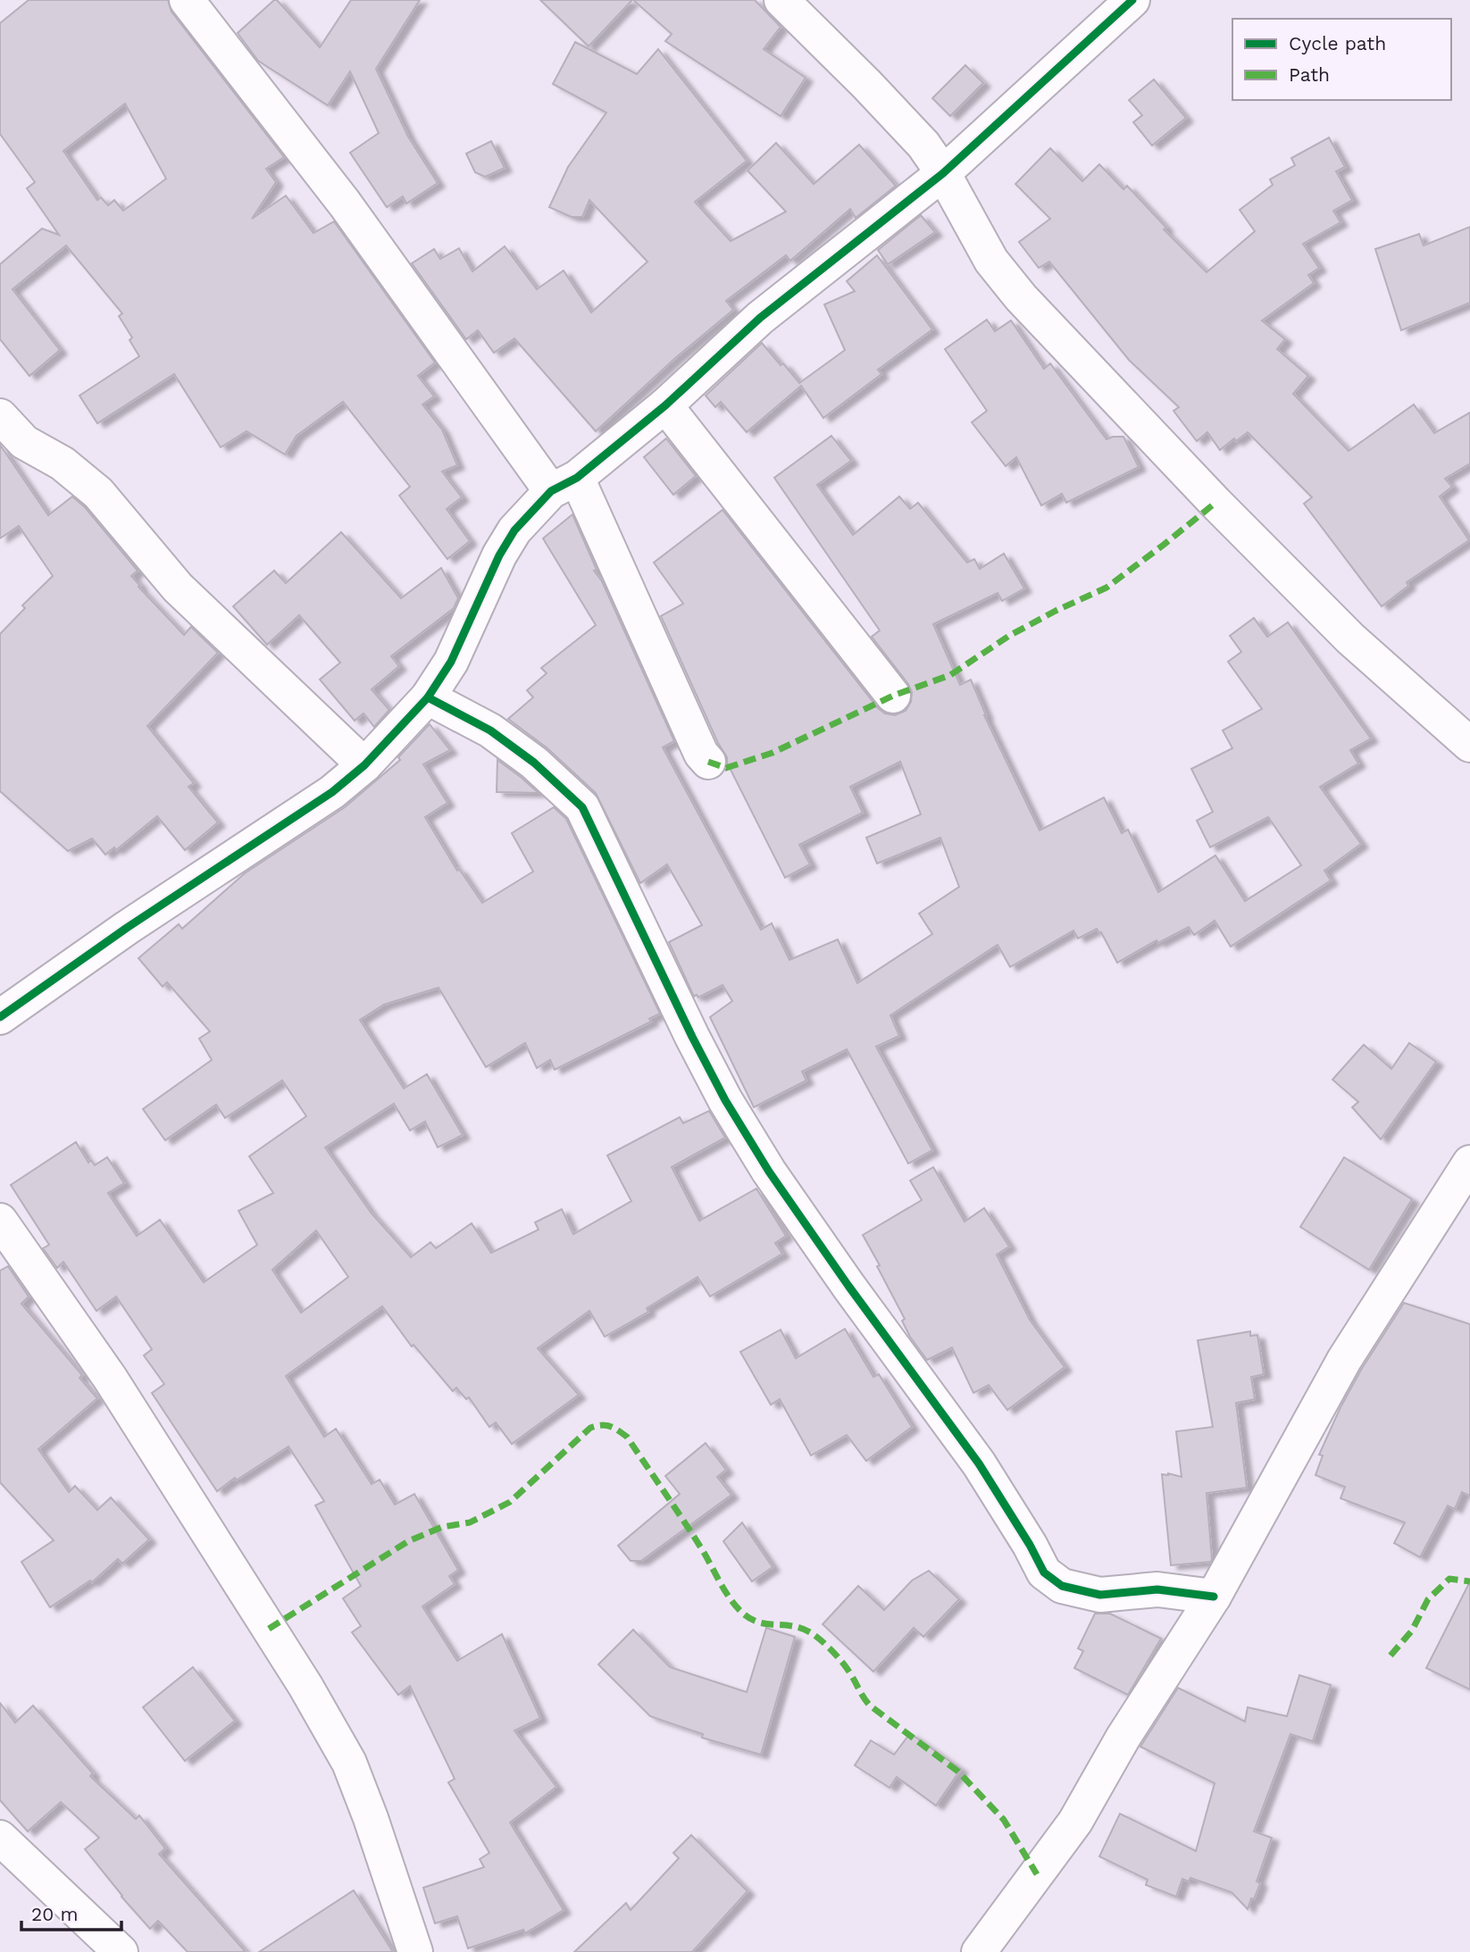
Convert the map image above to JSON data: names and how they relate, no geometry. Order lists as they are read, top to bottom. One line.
{"legend":["Cycle path","Path"],"scale_bar":"20 m"}
